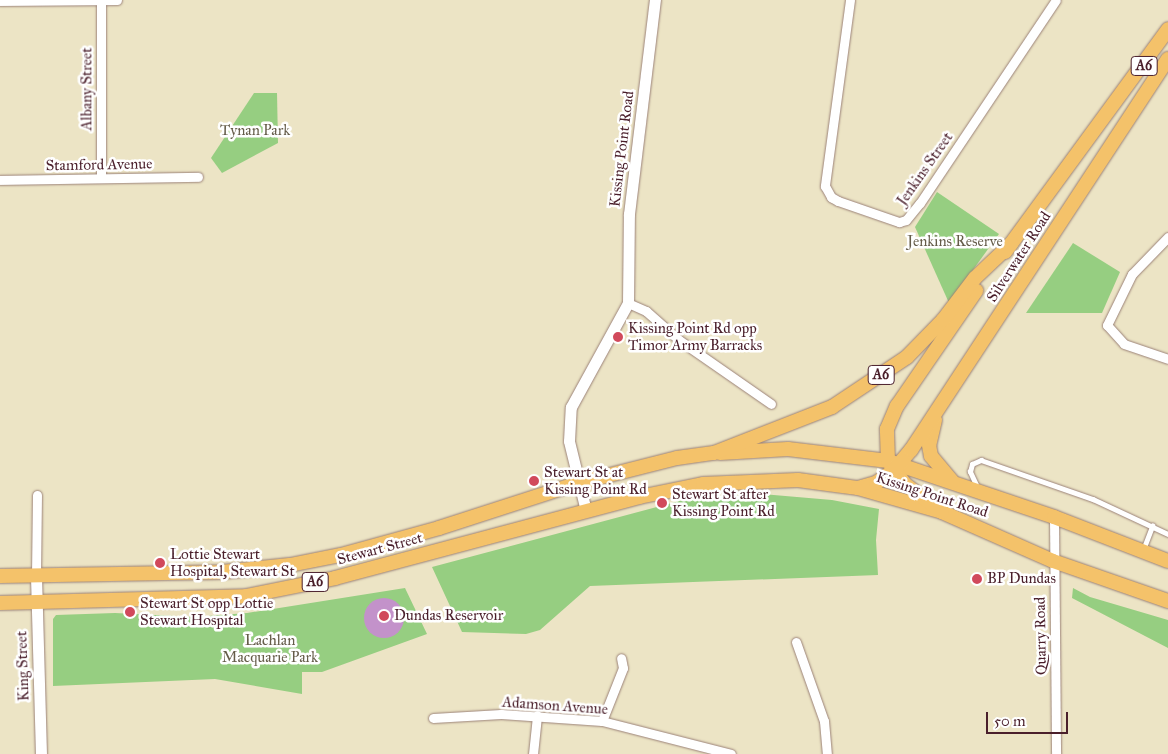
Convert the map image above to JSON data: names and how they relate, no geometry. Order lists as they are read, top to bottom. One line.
{"streets":{"main road":["A6","Kissing Point Road","Silverwater Road","Stewart Street"],"street":["Albany Street","Stamford Avenue","Jenkins Street","Quarry Road","King Street","Adamson Avenue"]},"crossings":[["Albany Street","Stamford Avenue"],["Kissing Point Road","Silverwater Road"],["Kissing Point Road","Stewart Street"],["Kissing Point Road","Quarry Road"],["Stewart Street","King Street"]],"parks":["Tynan Park","Jenkins Reserve","Lachlan Macquarie Park"],"places":["Kissing Point Rd opp Timor Army Barracks","Stewart St at Kissing Point Rd","Stewart St after Kissing Point Rd","Lottie Stewart Hospital, Stewart St","BP Dundas","Stewart St opp Lottie Stewart Hospital","Dundas Reservoir"],"scale_bar":"50 m"}
